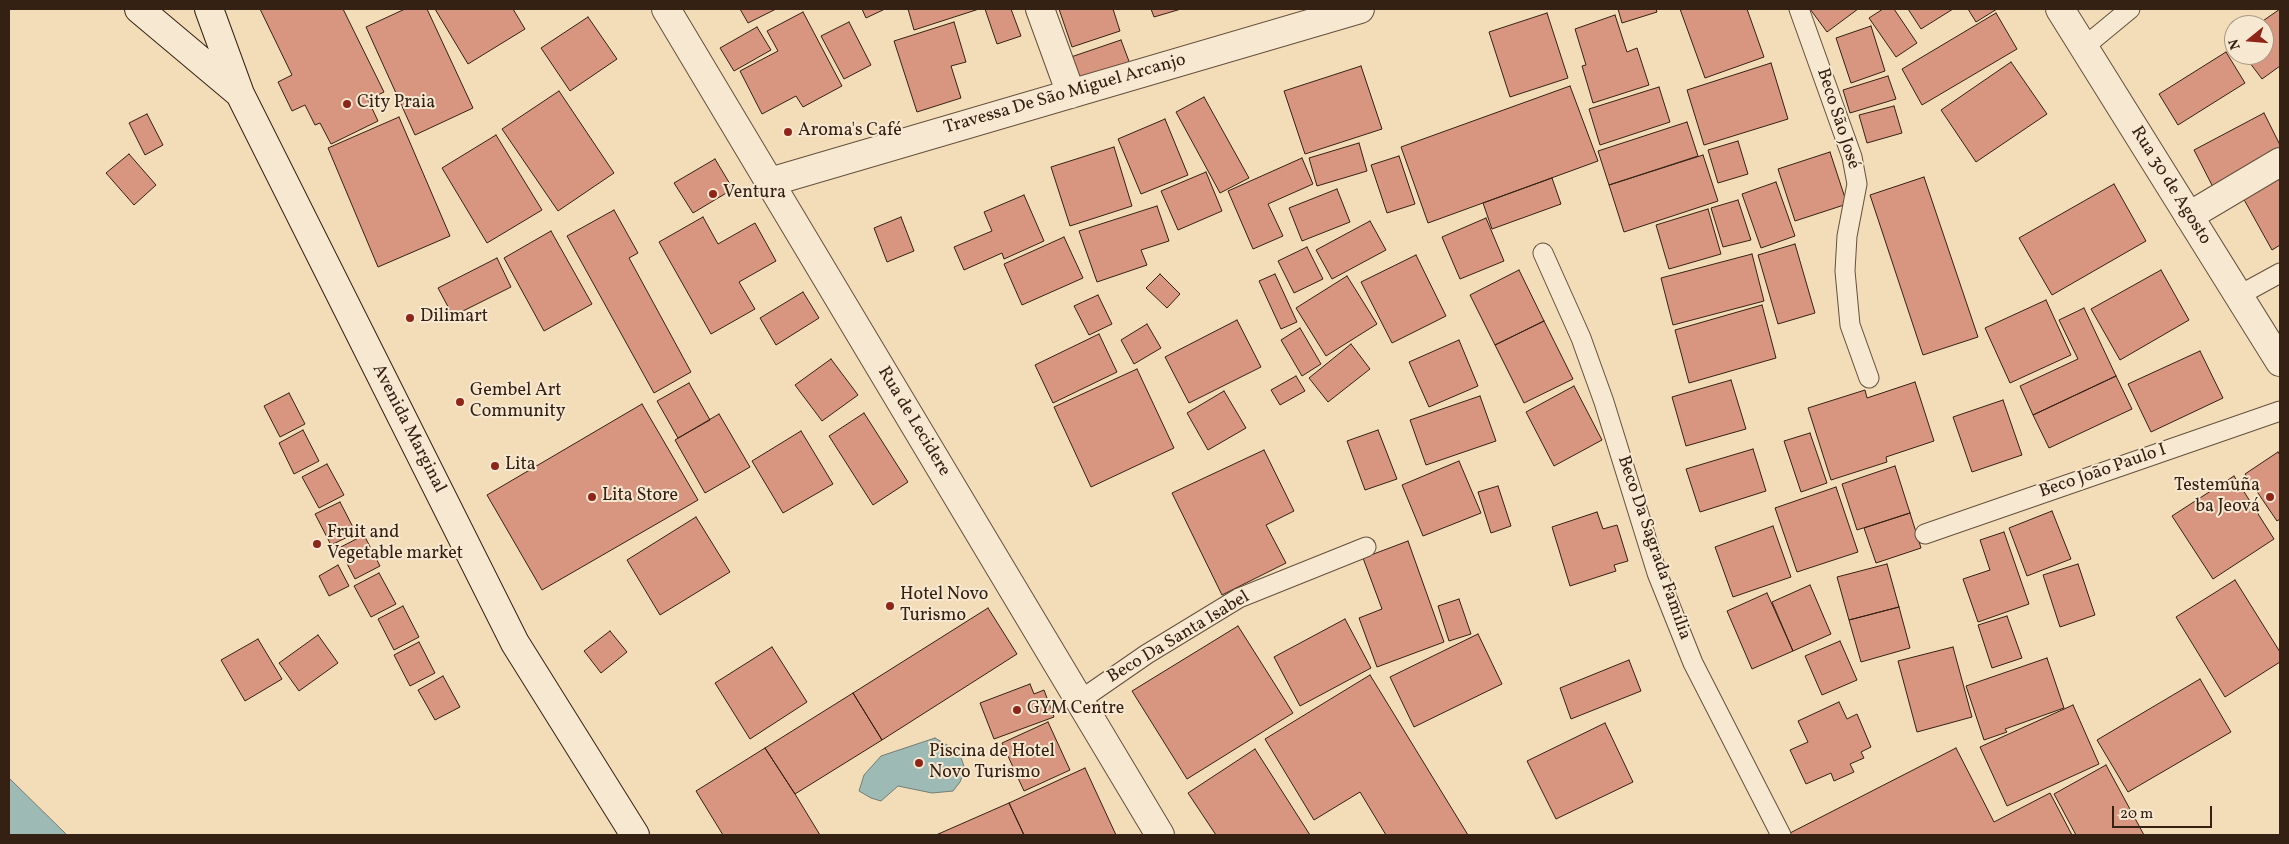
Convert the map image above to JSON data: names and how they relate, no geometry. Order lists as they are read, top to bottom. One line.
{"streets":{"street":["Travessa De São Miguel Arcanjo","Rua 30 de Agosto","Rua de Lecidere","Avenida Marginal"],"lane":["Beco São José","Beco João Paulo I","Beco Da Sagrada Família","Beco Da Santa Isabel"]},"crossings":[["Travessa De São Miguel Arcanjo","Rua de Lecidere"],["Rua de Lecidere","Beco Da Santa Isabel"]],"places":["City Praia","Aroma's Café","Ventura","Dilimart","Gembel Art Community","Lita","Lita Store","Testemuña ba Jeová","Fruit and Vegetable market","Hotel Novo Turismo","GYM Centre","Piscina de Hotel Novo Turismo"],"scale_bar":"20 m","north":"left"}
